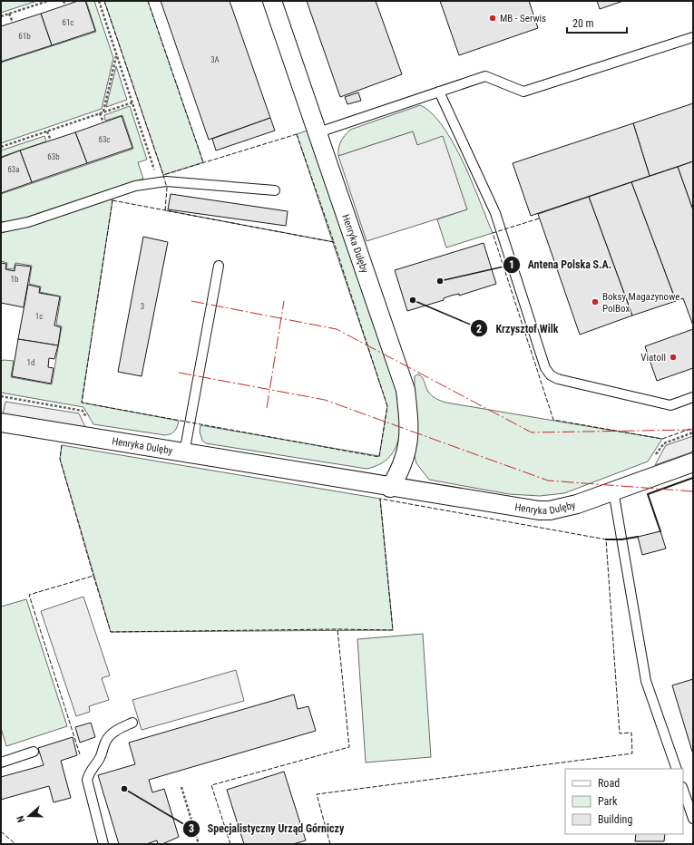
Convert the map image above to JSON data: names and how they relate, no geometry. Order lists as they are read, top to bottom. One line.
{"streets":{"street":["Henryka Dulęby"]},"places":["MB - Serwis","Antena Polska S.A.","Krzysztof Wilk","Boksy Magazynowe PolBox","Viatoll","Specjalistyczny Urząd Górniczy"],"house_numbers":["61c","61b","3A","63c","63b","63a","1b","3","1c","1d"],"legend":["Road","Park","Building"],"scale_bar":"20 m","north":"left"}
